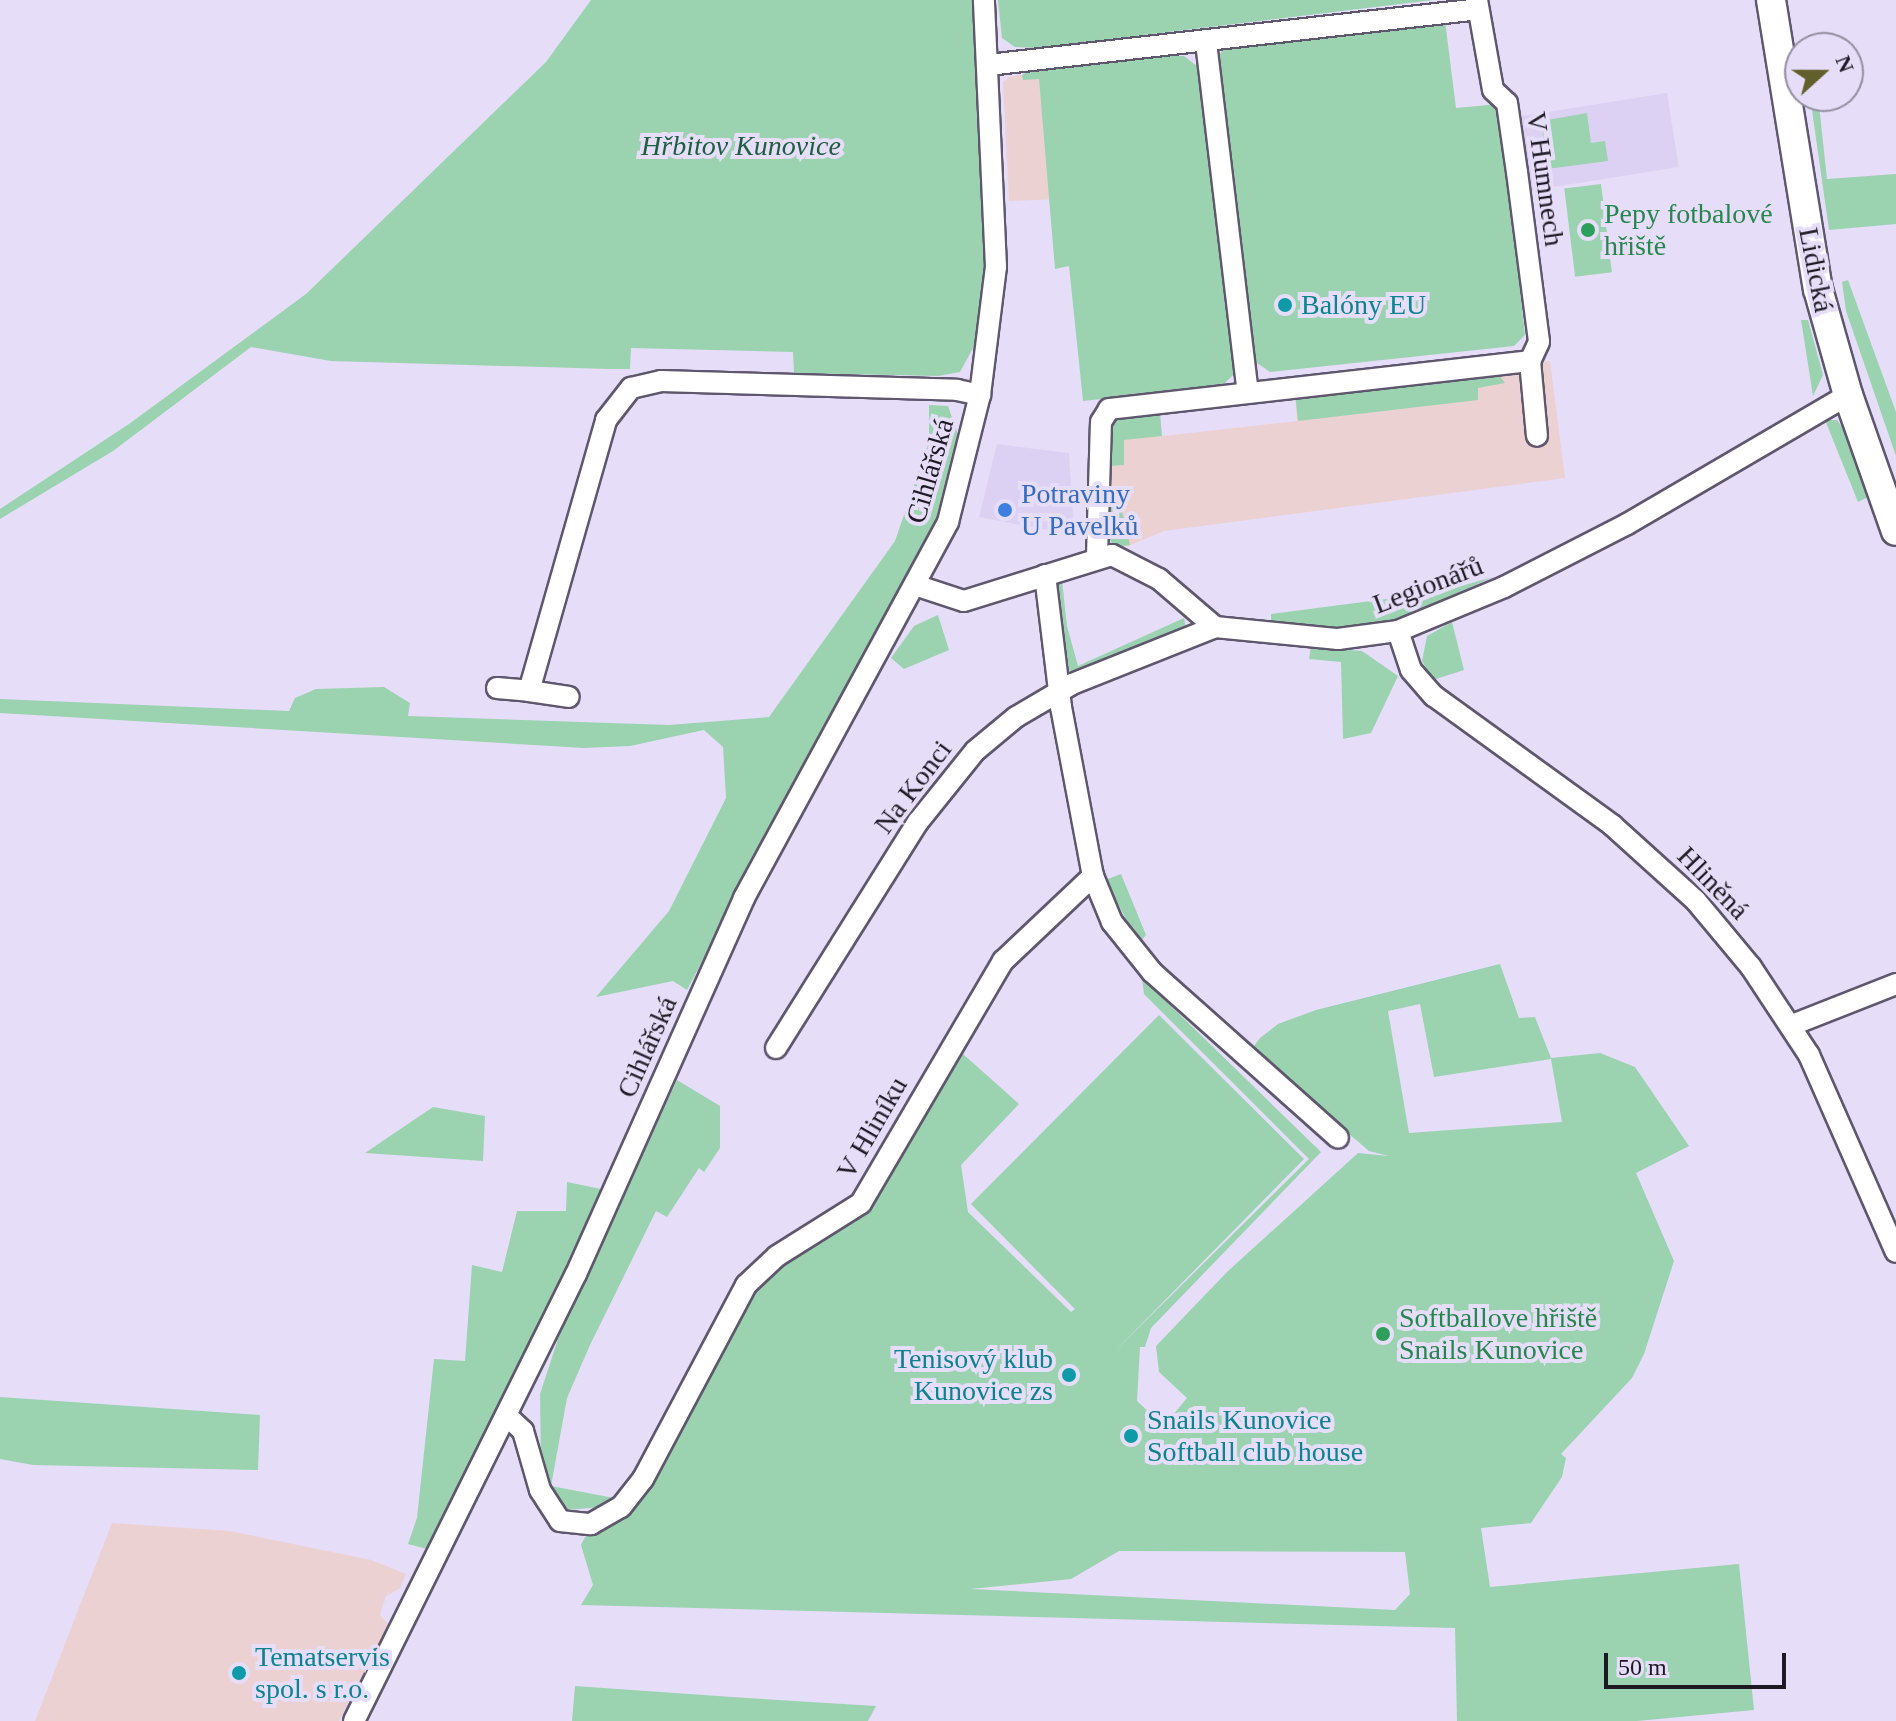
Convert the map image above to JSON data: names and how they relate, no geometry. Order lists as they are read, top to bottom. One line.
{"streets":{"main road":["Lidická"],"street":["V Humnech","Cihlářská","Legionářů","Na Konci","Hliněná","V Hliníku"]},"crossings":[["V Humnech","Cihlářská"],["Lidická","Legionářů"],["Cihlářská","V Hliníku"],["Legionářů","Na Konci"],["Legionářů","Hliněná"]],"parks":["Hřbitov Kunovice"],"places":["Pepy fotbalové hřiště","Balóny EU","Potraviny U Pavelků","Softballove hřiště Snails Kunovice","Tenisový klub Kunovice zs","Snails Kunovice Softball club house","Tematservis spol. s r.o."],"scale_bar":"50 m","north":"right"}
